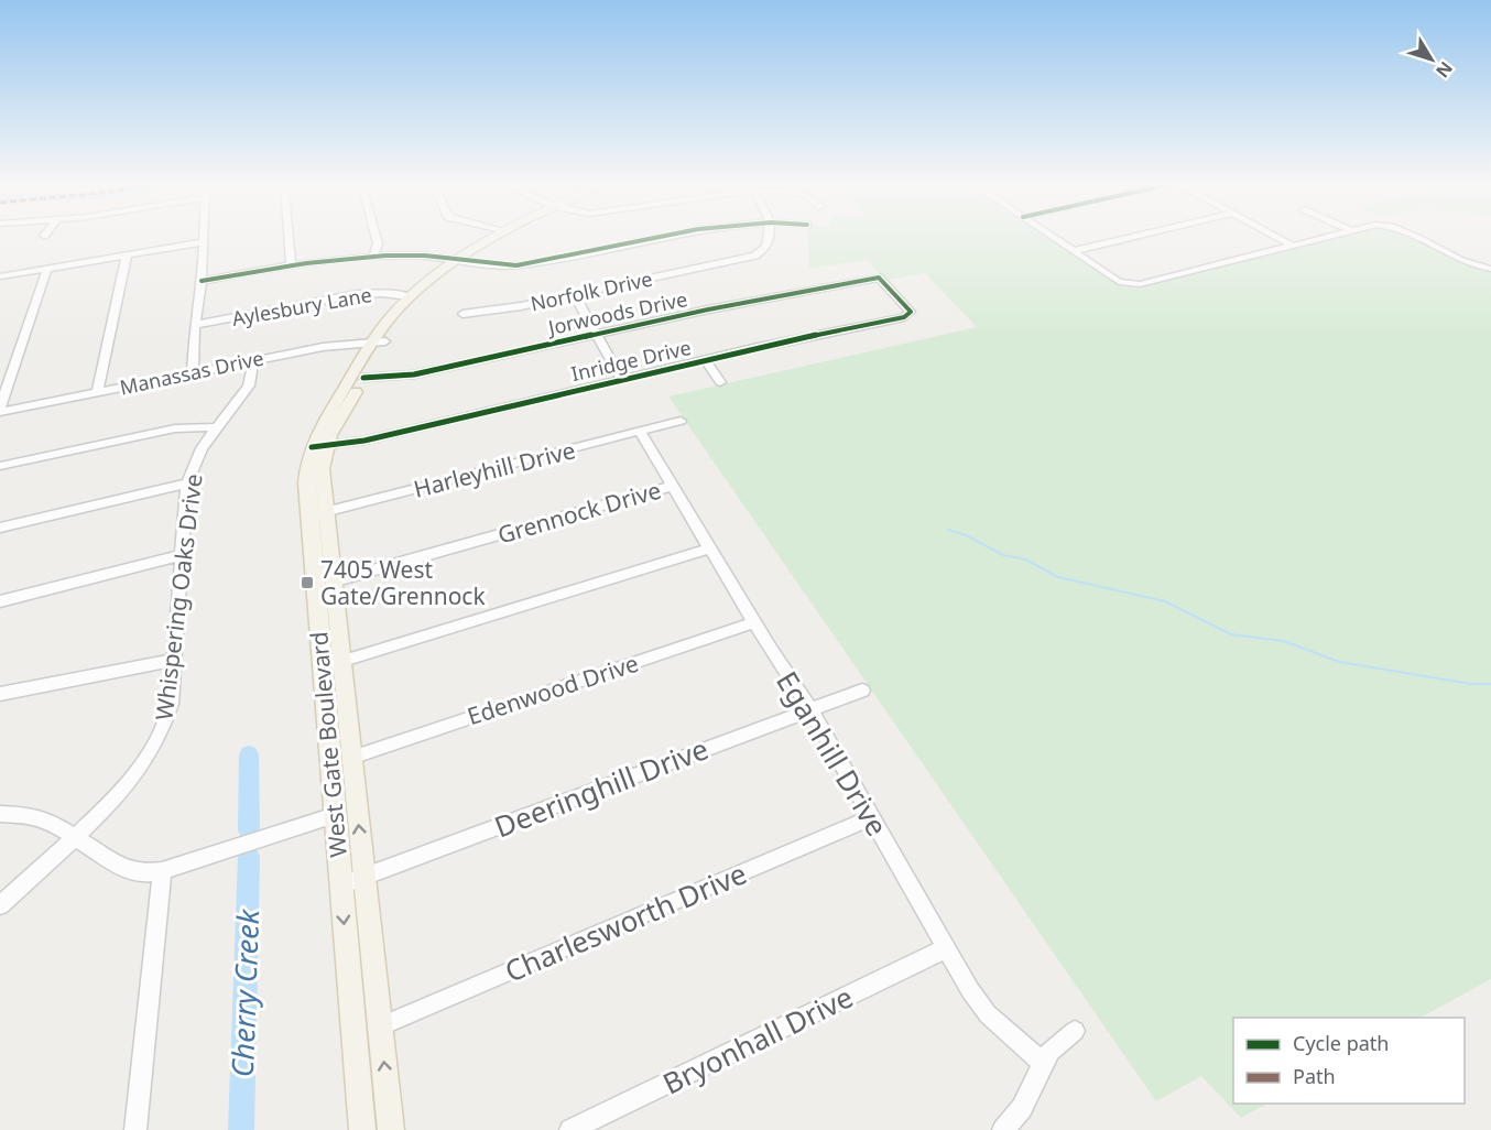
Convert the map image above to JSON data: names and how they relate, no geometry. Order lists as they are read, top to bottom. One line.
{"streets":{"main road":["West Gate Boulevard"],"street":["Norfolk Drive","Aylesbury Lane","Jorwoods Drive","Inridge Drive","Manassas Drive","Harleyhill Drive","Grennock Drive","Whispering Oaks Drive","Edenwood Drive","Eganhill Drive","Deeringhill Drive","Charlesworth Drive","Bryonhall Drive"]},"crossings":[["Aylesbury Lane","West Gate Boulevard"],["Jorwoods Drive","Inridge Drive"],["Jorwoods Drive","West Gate Boulevard"],["Inridge Drive","West Gate Boulevard"],["Manassas Drive","Whispering Oaks Drive"],["Manassas Drive","West Gate Boulevard"],["Harleyhill Drive","West Gate Boulevard"],["Harleyhill Drive","Eganhill Drive"],["Grennock Drive","West Gate Boulevard"],["Grennock Drive","Eganhill Drive"],["Edenwood Drive","West Gate Boulevard"],["Edenwood Drive","Eganhill Drive"],["West Gate Boulevard","Deeringhill Drive"],["West Gate Boulevard","Charlesworth Drive"],["Eganhill Drive","Deeringhill Drive"],["Eganhill Drive","Charlesworth Drive"],["Eganhill Drive","Bryonhall Drive"]],"water":["Cherry Creek"],"places":{"transit":["7405 West Gate/Grennock"]},"legend":["Cycle path","Path"],"north":"bottom right"}
